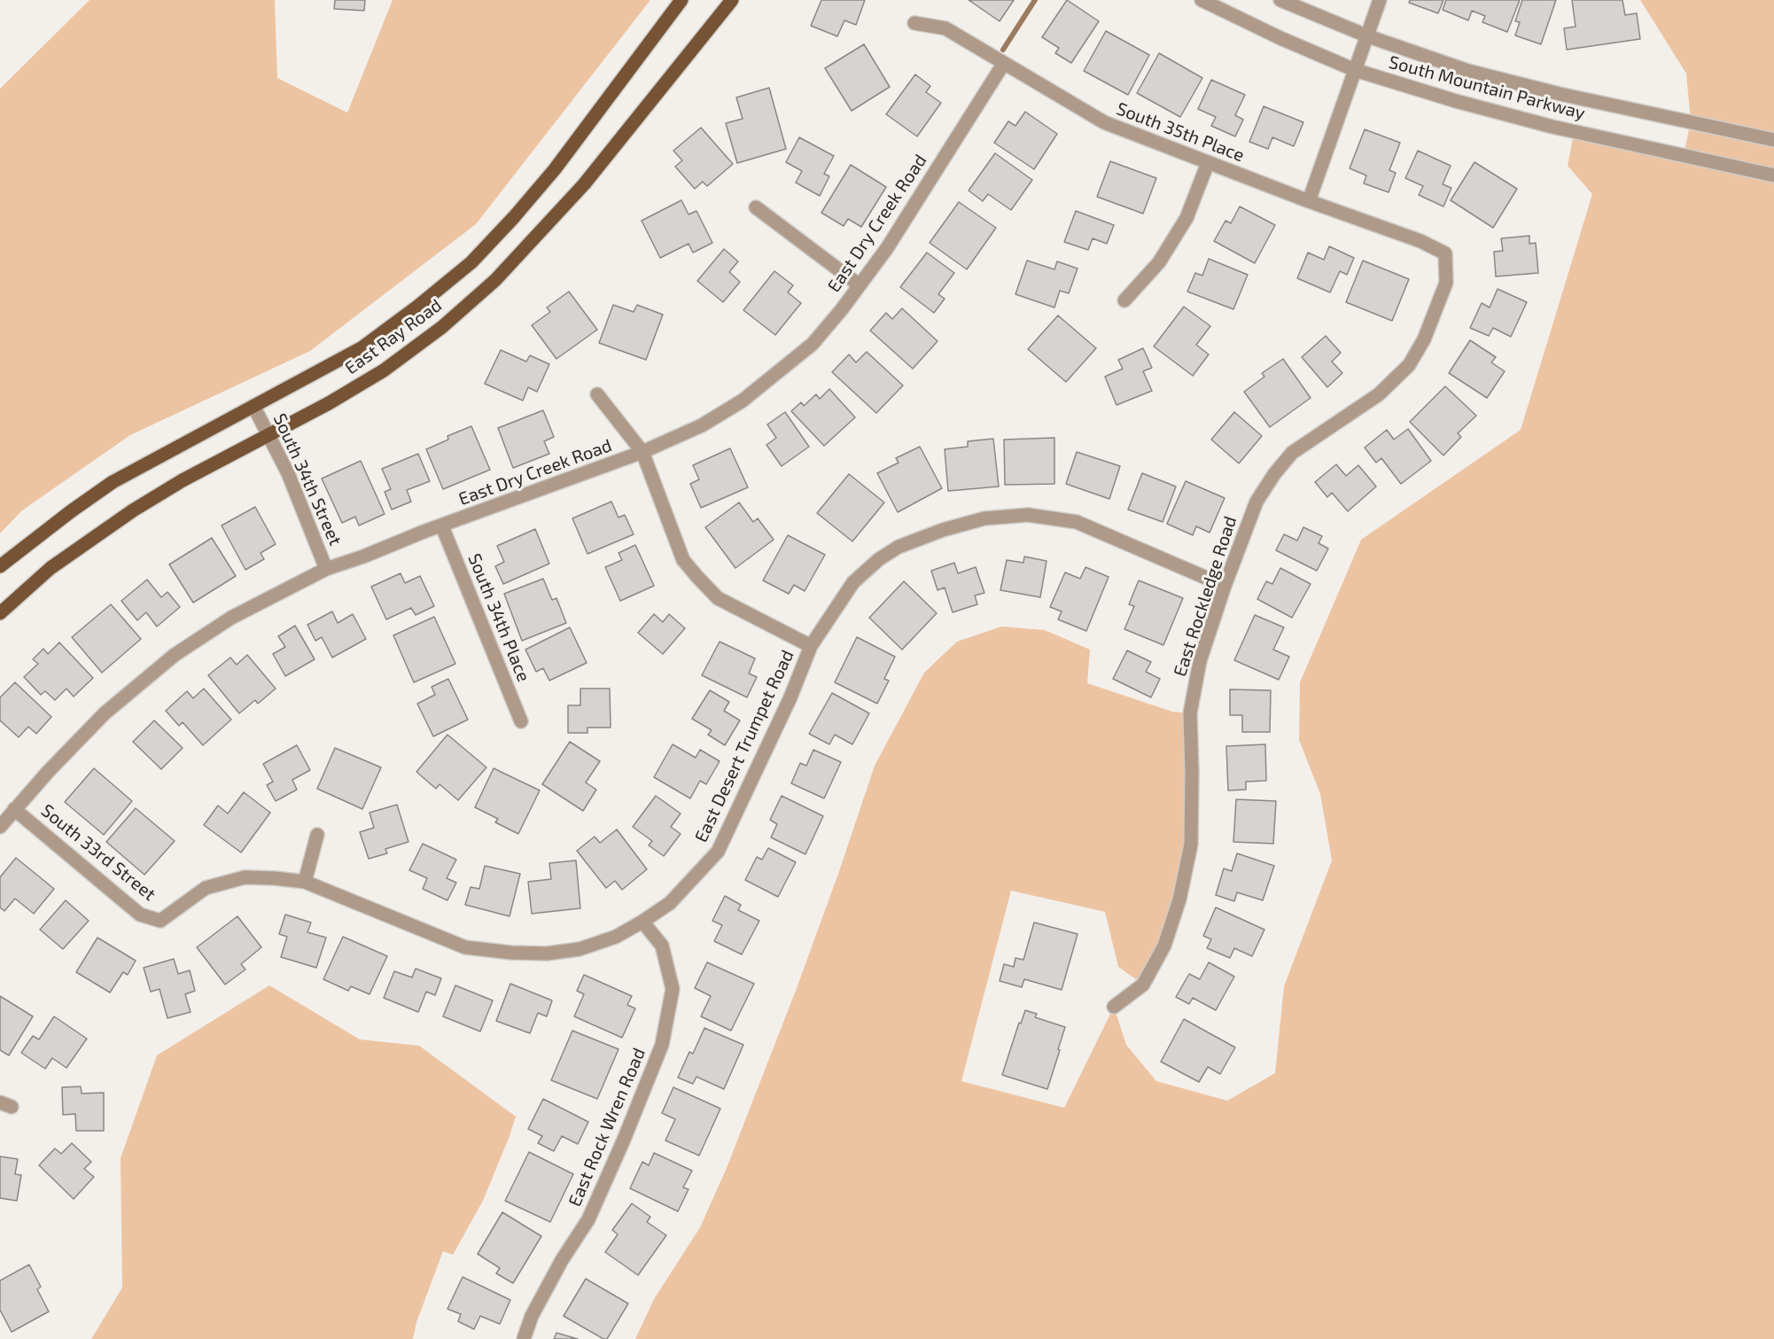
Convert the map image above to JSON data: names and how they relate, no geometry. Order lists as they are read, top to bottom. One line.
{"streets":{"main road":["East Ray Road"],"street":["South Mountain Parkway","South 35th Place","East Dry Creek Road","South 34th Street","East Rockledge Road","South 34th Place","East Desert Trumpet Road","South 33rd Street","East Rock Wren Road"]},"crossings":[["South 35th Place","East Dry Creek Road"],["South 35th Place","East Rockledge Road"],["East Dry Creek Road","South 34th Street"],["East Dry Creek Road","South 34th Place"],["East Dry Creek Road","South 33rd Street"],["East Ray Road","South 34th Street"],["East Rockledge Road","East Desert Trumpet Road"],["East Desert Trumpet Road","South 33rd Street"],["East Desert Trumpet Road","East Rock Wren Road"]]}
